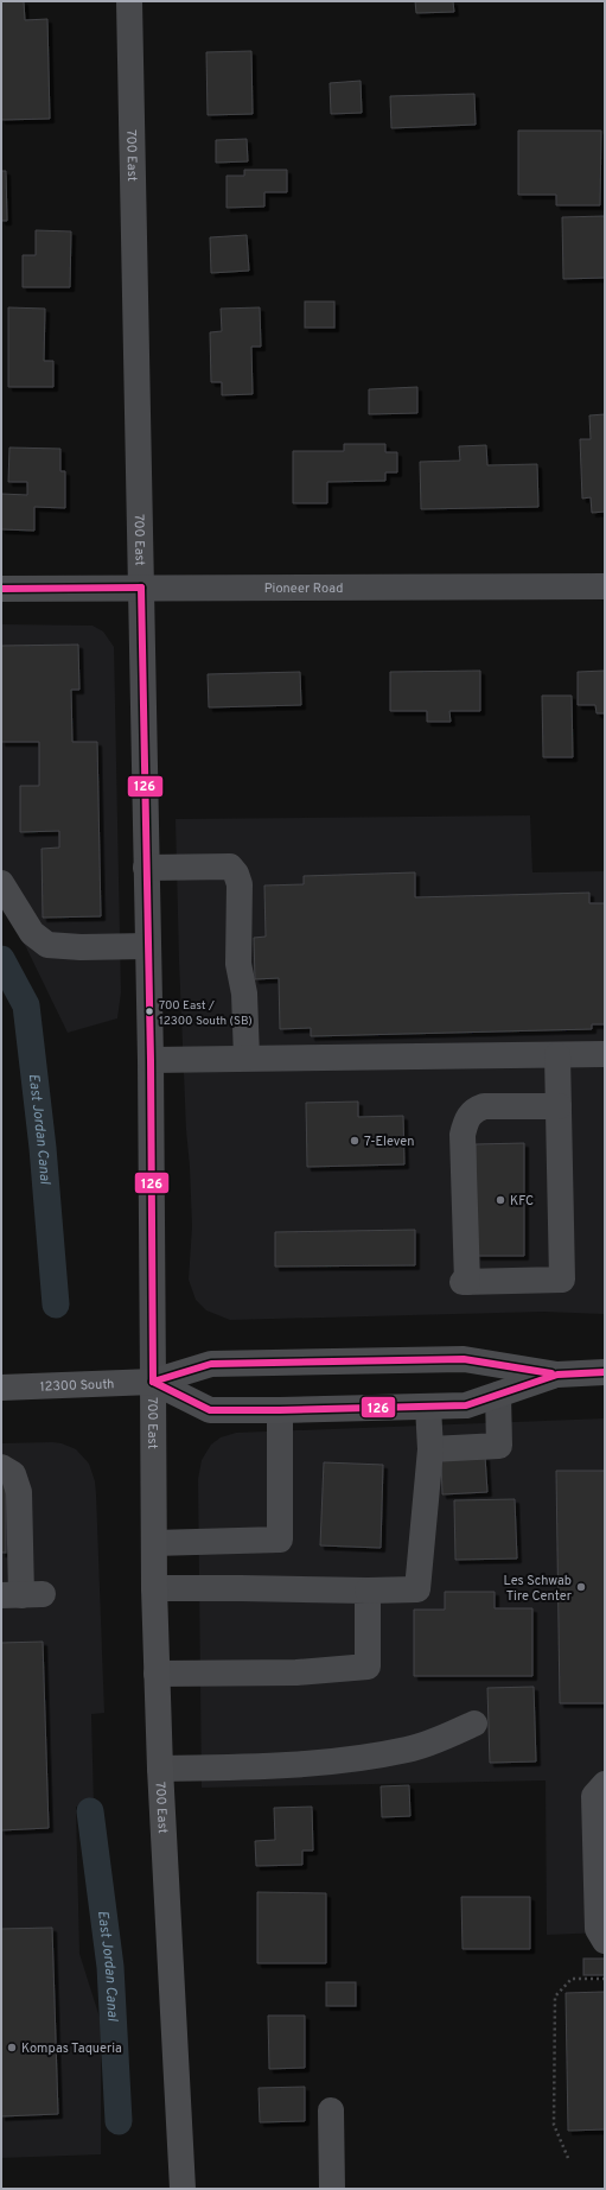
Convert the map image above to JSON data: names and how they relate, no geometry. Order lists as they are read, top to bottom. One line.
{"streets":{"main road":["700 East","12300 South"],"street":["Pioneer Road"]},"crossings":[["700 East","Pioneer Road"],["700 East","12300 South"]],"water":["East Jordan Canal"],"places":["700 East / 12300 South (SB)","7-Eleven","KFC","Les Schwab Tire Center","Kompas Taqueria"],"lines":["transit line 126"]}
